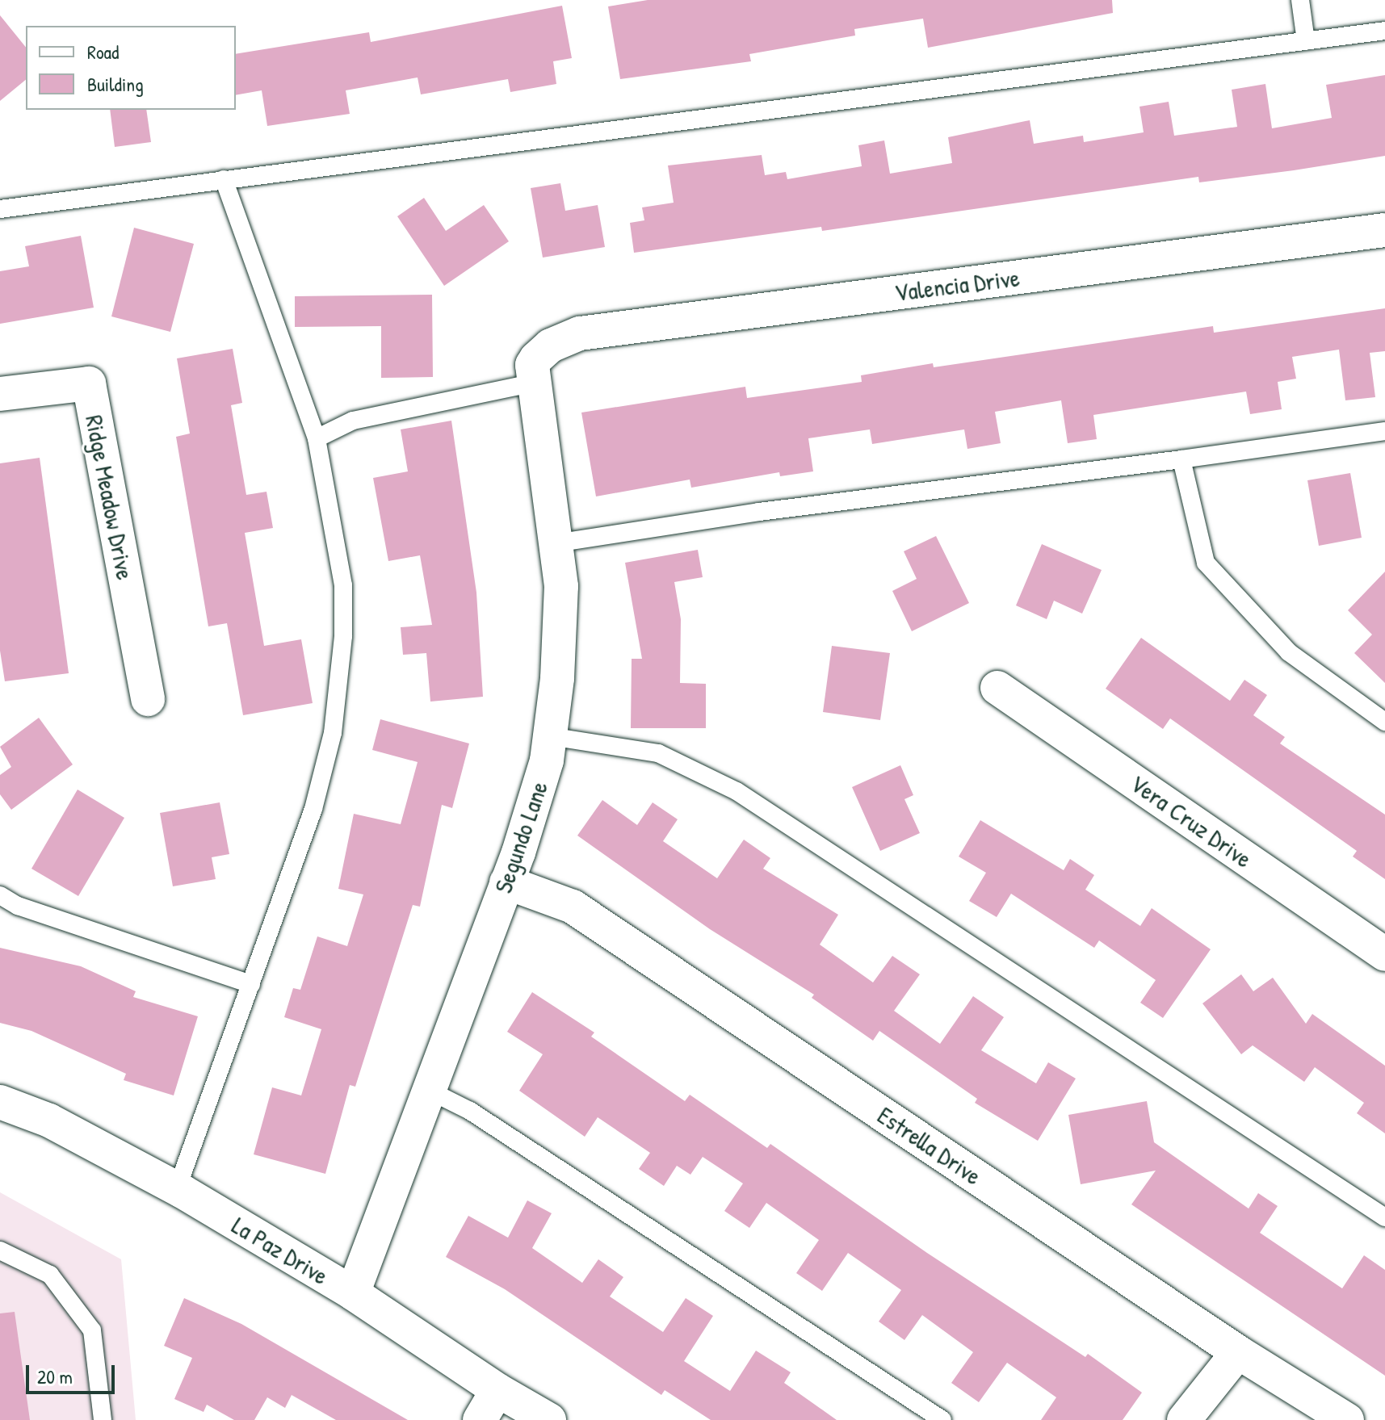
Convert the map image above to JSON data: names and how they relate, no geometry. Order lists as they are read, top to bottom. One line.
{"streets":{"street":["Valencia Drive","Ridge Meadow Drive","Vera Cruz Drive","Segundo Lane","Estrella Drive","La Paz Drive"]},"crossings":[["Valencia Drive","Segundo Lane"],["Segundo Lane","Estrella Drive"],["Segundo Lane","La Paz Drive"]],"legend":["Road","Building"],"scale_bar":"20 m"}
